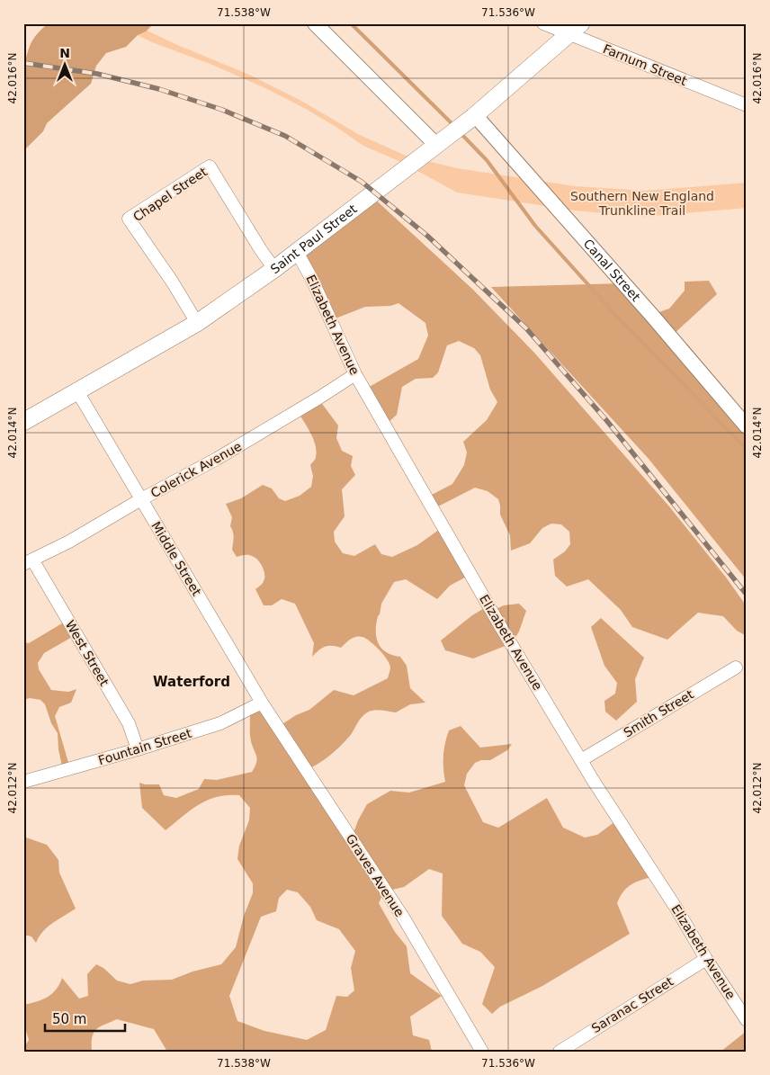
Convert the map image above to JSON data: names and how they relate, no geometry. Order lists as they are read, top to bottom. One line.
{"streets":{"main road":["Saint Paul Street"],"street":["Farnum Street","Chapel Street","Canal Street","Elizabeth Avenue","Colerick Avenue","Middle Street","West Street","Smith Street","Fountain Street","Graves Avenue","Saranac Street"]},"crossings":[["Farnum Street","Saint Paul Street"],["Chapel Street","Saint Paul Street"],["Saint Paul Street","Canal Street"],["Saint Paul Street","Elizabeth Avenue"],["Saint Paul Street","Middle Street"],["Elizabeth Avenue","Colerick Avenue"],["Elizabeth Avenue","Smith Street"],["Elizabeth Avenue","Saranac Street"],["Colerick Avenue","Middle Street"],["Colerick Avenue","West Street"],["Middle Street","Fountain Street"],["Middle Street","Graves Avenue"],["West Street","Fountain Street"],["Fountain Street","Graves Avenue"]],"districts":["Waterford"],"parks":["Southern New England Trunkline Trail"],"scale_bar":"50 m","north":"top","coordinates":["71.538°W","71.536°W","42.016°N","42.014°N","42.012°N"]}
